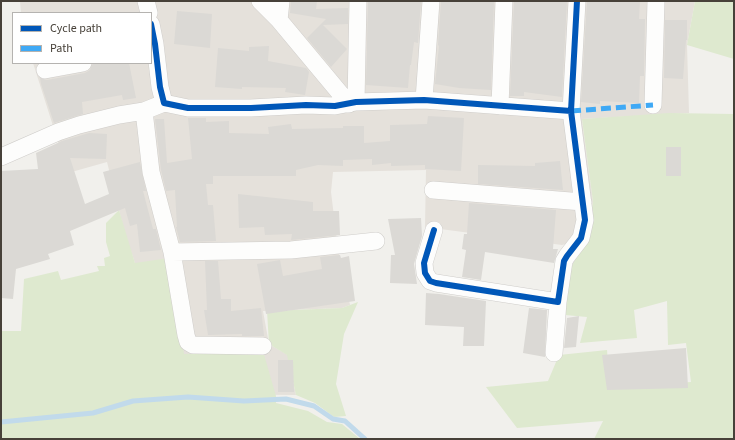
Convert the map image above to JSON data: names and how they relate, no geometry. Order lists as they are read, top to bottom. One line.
{"legend":["Cycle path","Path"]}
